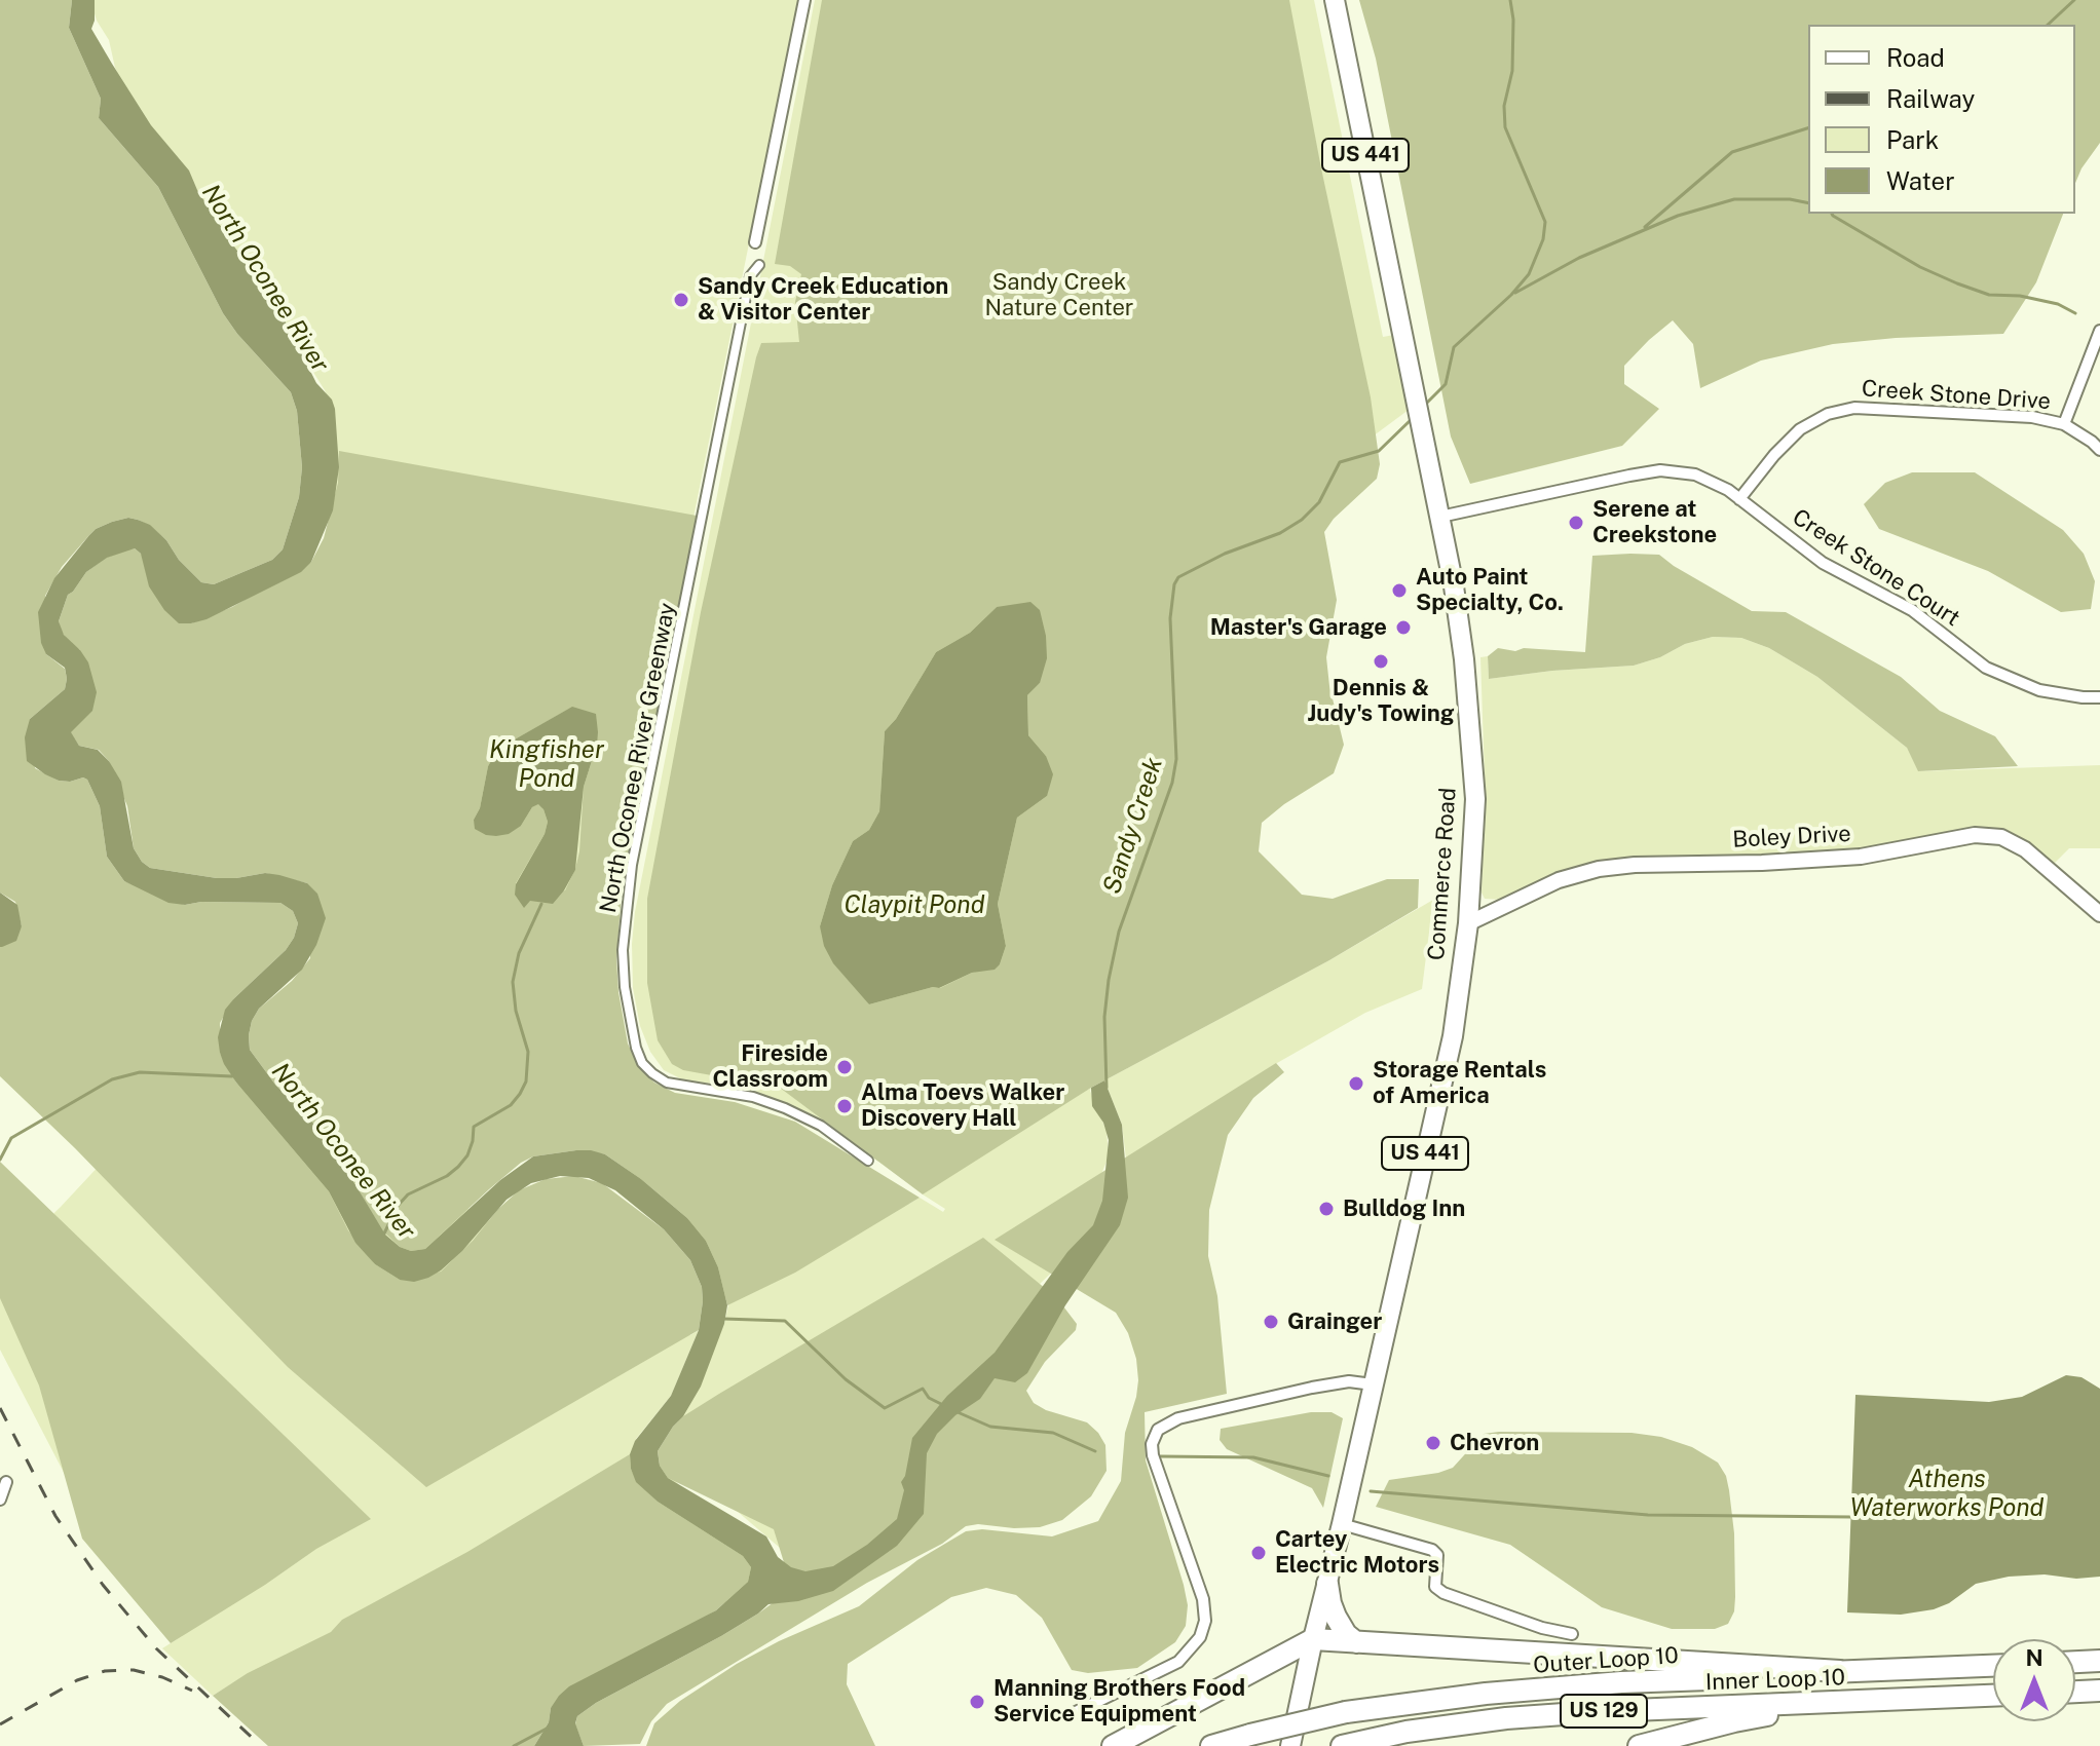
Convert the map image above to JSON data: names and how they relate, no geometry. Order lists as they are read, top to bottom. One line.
{"streets":{"highway":["US 441","Commerce Road","Outer Loop 10","Inner Loop 10","US 129"],"street":["Creek Stone Drive","Creek Stone Court","North Oconee River Greenway","Boley Drive"]},"crossings":[["Creek Stone Drive","Creek Stone Court"],["Creek Stone Court","Commerce Road"],["Boley Drive","Commerce Road"],["Inner Loop 10","US 129"]],"water":["North Oconee River","Kingfisher Pond","Sandy Creek","Claypit Pond","Athens Waterworks Pond"],"parks":["Sandy Creek Nature Center"],"places":["Sandy Creek Education & Visitor Center","Serene at Creekstone","Auto Paint Specialty, Co.","Master's Garage","Dennis & Judy's Towing","Fireside Classroom","Storage Rentals of America","Alma Toevs Walker Discovery Hall","Bulldog Inn","Grainger","Chevron","Cartey Electric Motors","Manning Brothers Food Service Equipment"],"legend":["Road","Railway","Park","Water"],"north":"top"}
